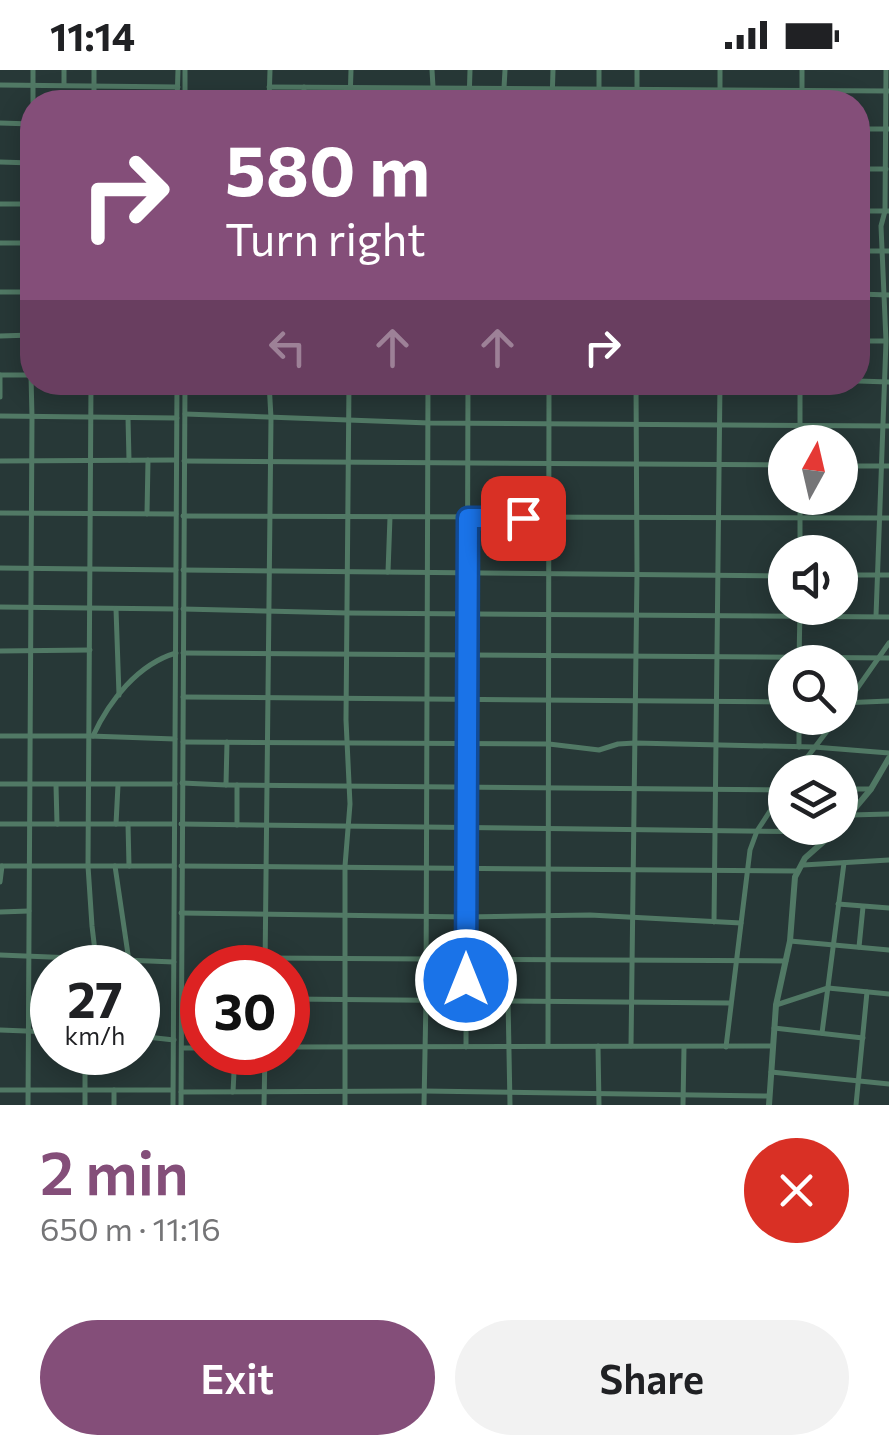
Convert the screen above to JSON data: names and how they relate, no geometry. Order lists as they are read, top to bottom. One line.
{"north":"top","page":{"status":"11:14","turn":["580 m","Turn right"],"speed":"27 km/h","limit":"30","heading":["2 min","650 m · 11:16"],"buttons":["Exit","Share"]}}
